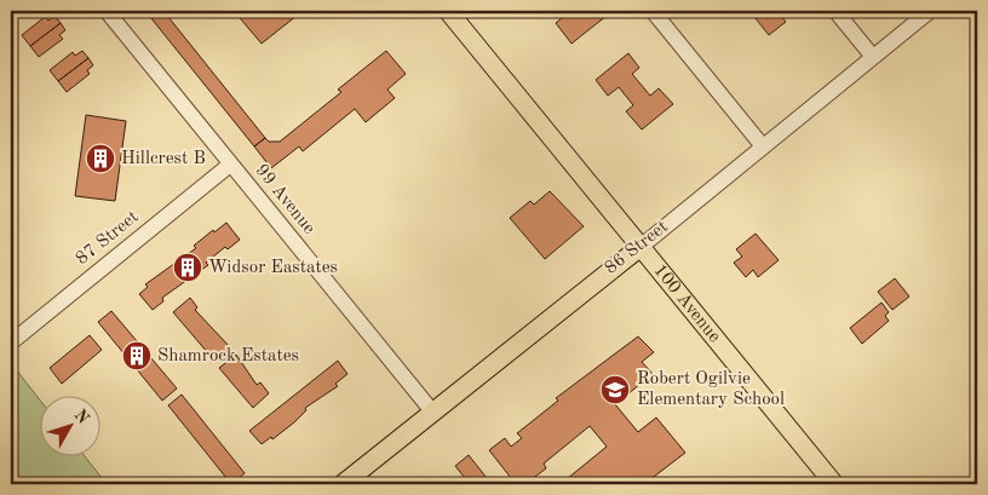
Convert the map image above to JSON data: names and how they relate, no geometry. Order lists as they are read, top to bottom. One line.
{"streets":{"main road":["86 Street","100 Avenue"],"street":["99 Avenue","87 Street"]},"crossings":[["99 Avenue","87 Street"],["99 Avenue","86 Street"],["86 Street","100 Avenue"]],"places":{"building":["Hillcrest B","Widsor Eastates","Shamrock Estates"],"school or university":["Robert Ogilvie Elementary School"]},"north":"top right"}
